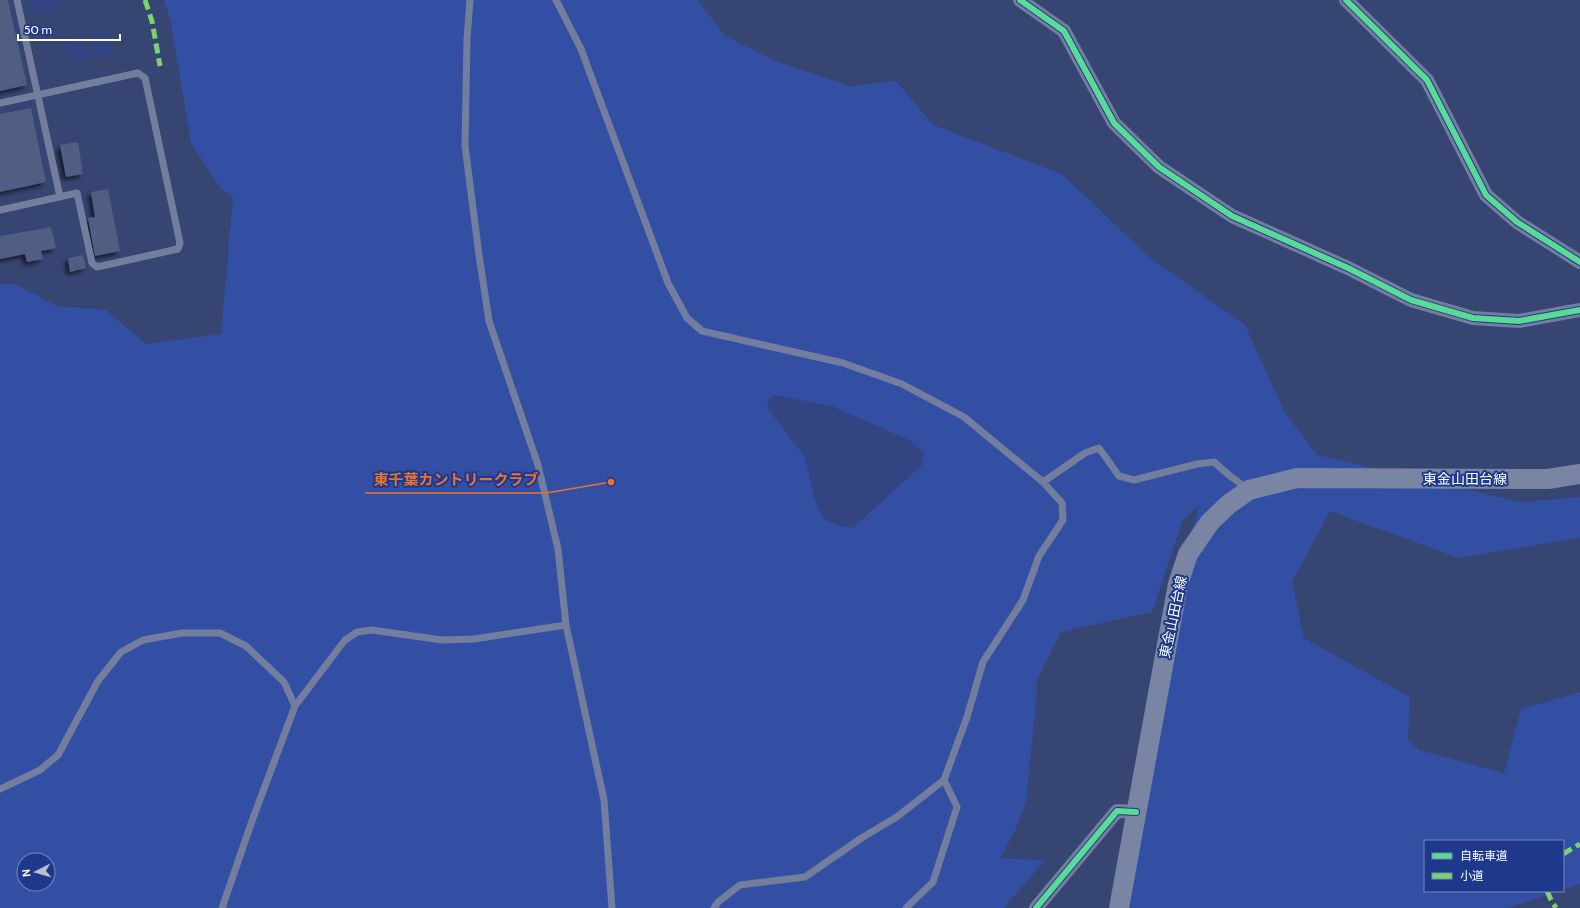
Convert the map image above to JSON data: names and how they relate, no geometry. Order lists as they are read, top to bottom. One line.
{"streets":{"main road":["東金山田台線"]},"places":["東千葉カントリークラブ"],"legend":["自転車道","小道"],"scale_bar":"50 m","north":"left"}
